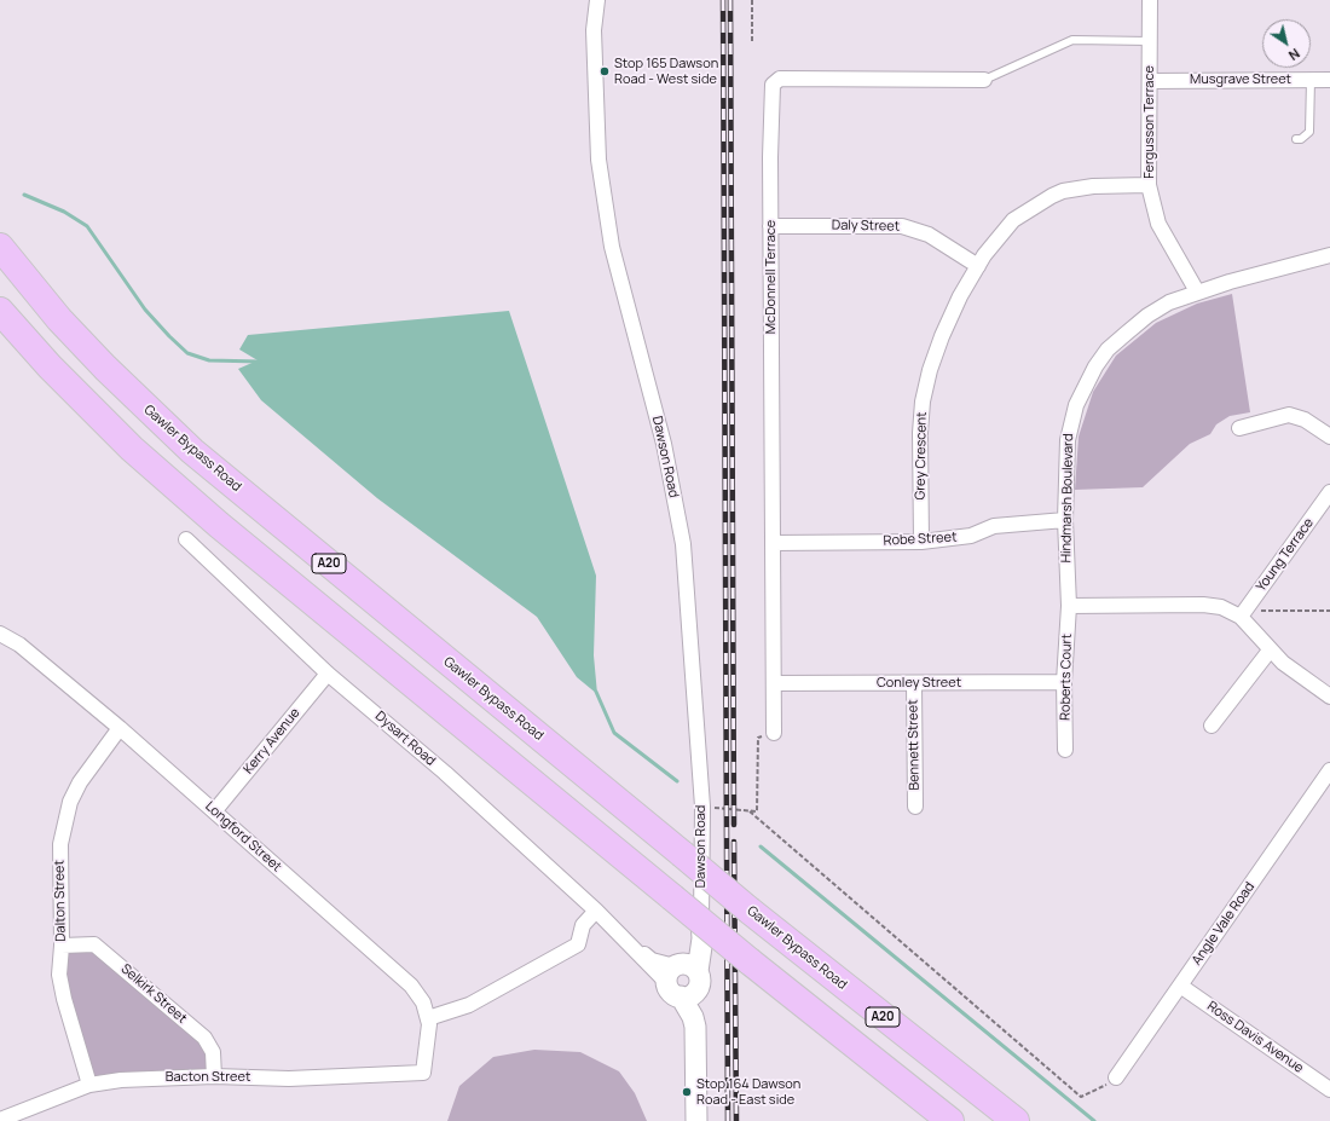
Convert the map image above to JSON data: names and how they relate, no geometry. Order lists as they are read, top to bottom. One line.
{"streets":{"highway":["Gawler Bypass Road","A20"],"street":["Musgrave Street","Fergusson Terrace","Daly Street","McDonnell Terrace","Grey Crescent","Dawson Road","Hindmarsh Boulevard","Robe Street","Young Terrace","Roberts Court","Conley Street","Dysart Road","Kerry Avenue","Bennett Street","Longford Street","Dalton Street","Angle Vale Road","Selkirk Street","Ross Davis Avenue","Bacton Street"]},"crossings":[["Musgrave Street","Fergusson Terrace"],["Fergusson Terrace","Grey Crescent"],["Fergusson Terrace","Hindmarsh Boulevard"],["Daly Street","McDonnell Terrace"],["Daly Street","Grey Crescent"],["McDonnell Terrace","Robe Street"],["McDonnell Terrace","Conley Street"],["Grey Crescent","Robe Street"],["Dawson Road","Dysart Road"],["Hindmarsh Boulevard","Robe Street"],["Hindmarsh Boulevard","Roberts Court"],["Roberts Court","Conley Street"],["Conley Street","Bennett Street"],["Dysart Road","Kerry Avenue"],["Kerry Avenue","Longford Street"],["Longford Street","Dalton Street"],["Longford Street","Bacton Street"],["Dalton Street","Selkirk Street"],["Dalton Street","Bacton Street"],["Angle Vale Road","Ross Davis Avenue"],["Selkirk Street","Bacton Street"]],"places":["Stop 165 Dawson Road - West side","Stop 164 Dawson Road - East side"],"north":"bottom right"}
